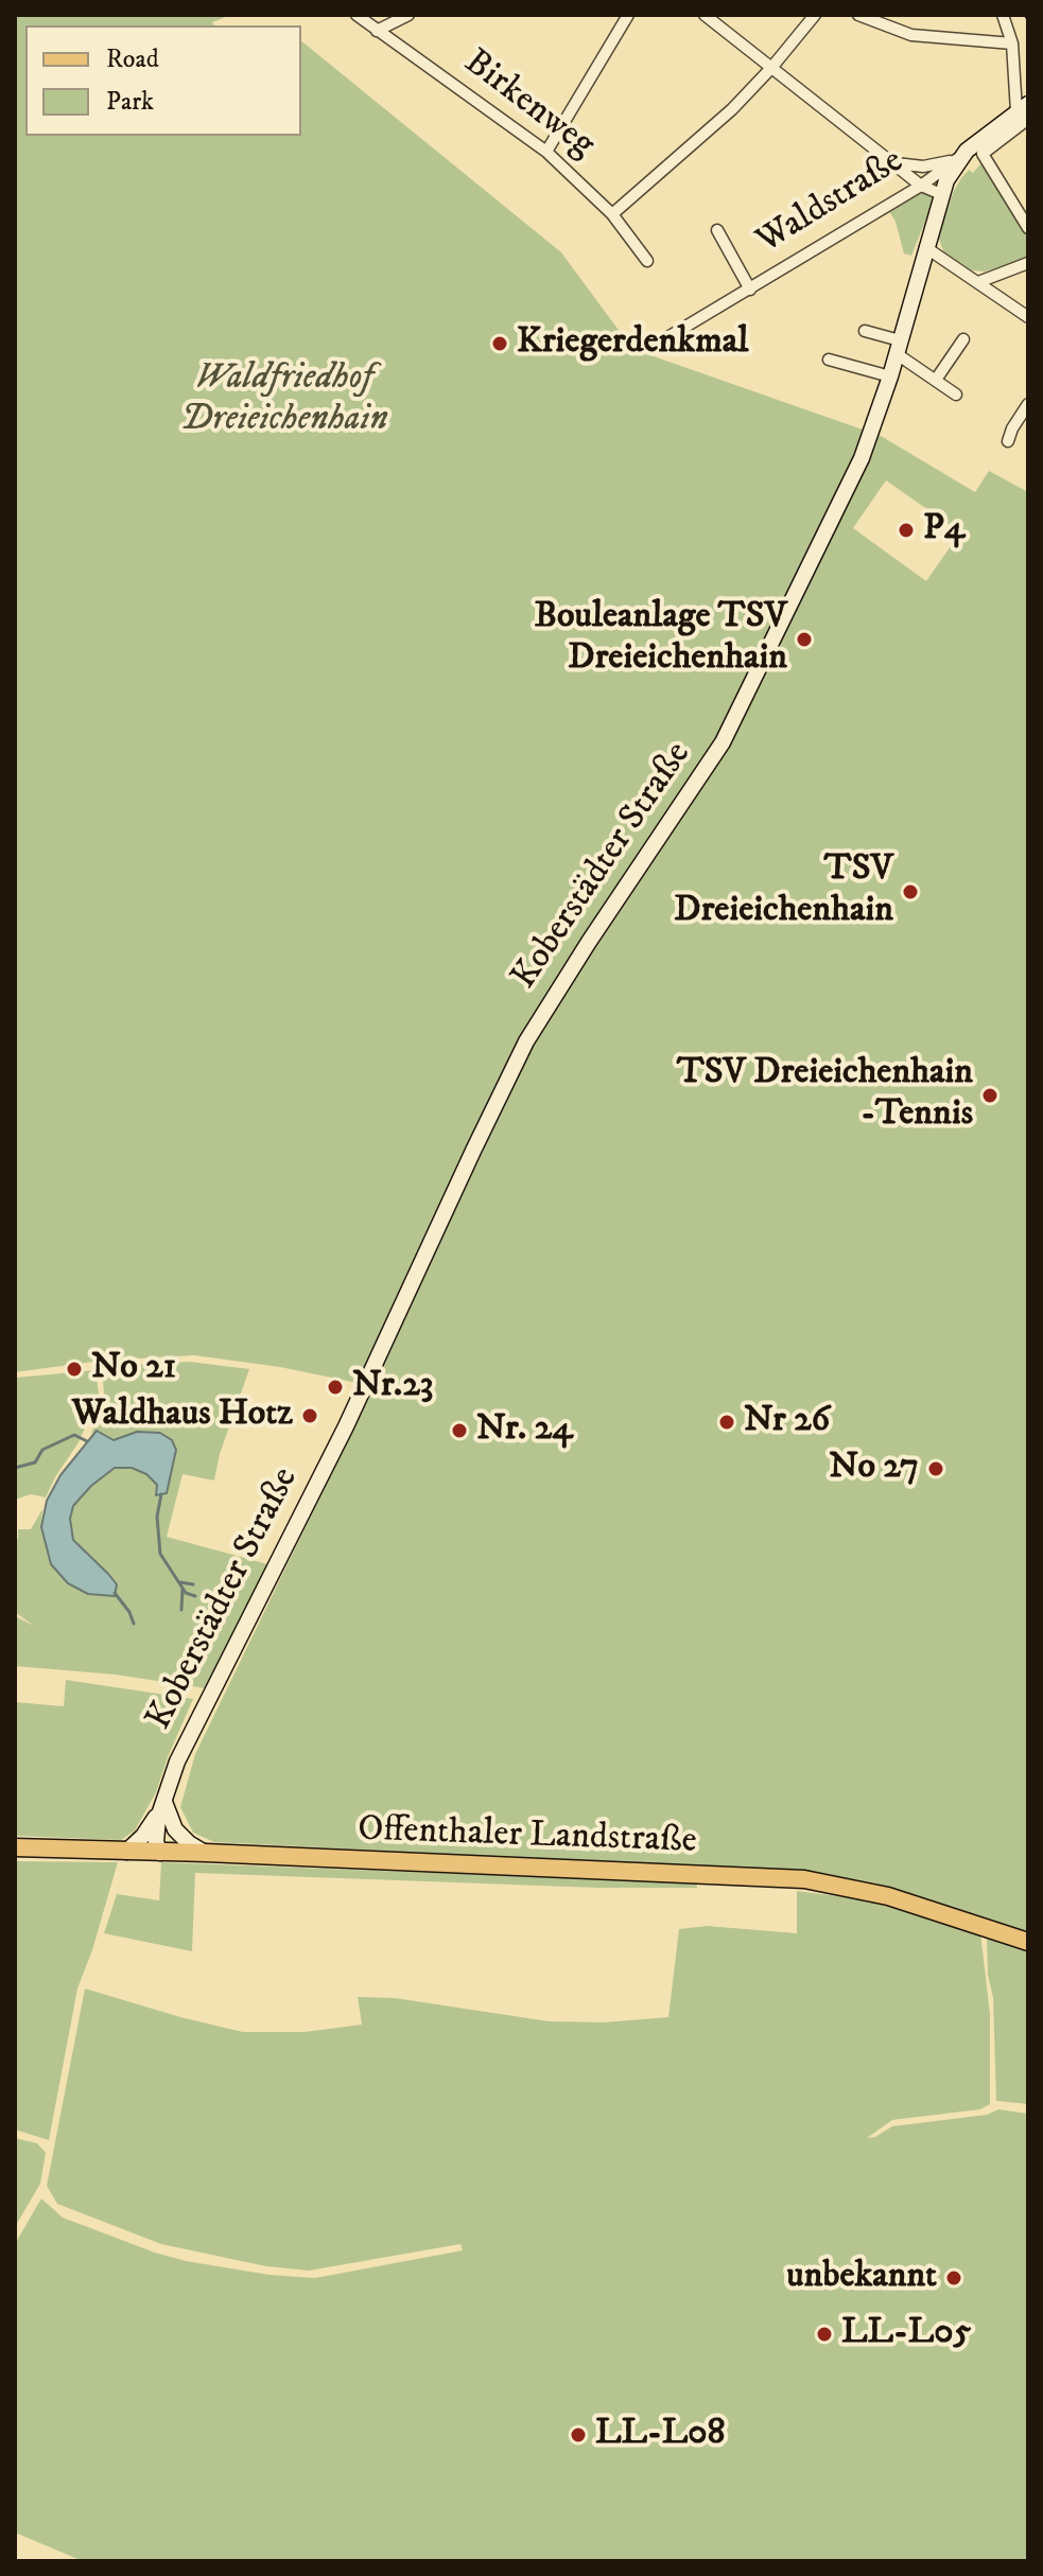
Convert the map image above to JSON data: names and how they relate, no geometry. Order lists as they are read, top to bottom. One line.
{"streets":{"main road":["Offenthaler Landstraße"],"street":["Birkenweg","Waldstraße","Koberstädter Straße"]},"crossings":[["Waldstraße","Koberstädter Straße"]],"parks":["Waldfriedhof Dreieichenhain"],"places":["Kriegerdenkmal","P4","Bouleanlage TSV Dreieichenhain","TSV Dreieichenhain","TSV Dreieichenhain -Tennis","No 21","Nr.23","Waldhaus Hotz","Nr 26","Nr. 24","No 27","unbekannt","LL-L05","LL-L08"],"legend":["Road","Park"]}
